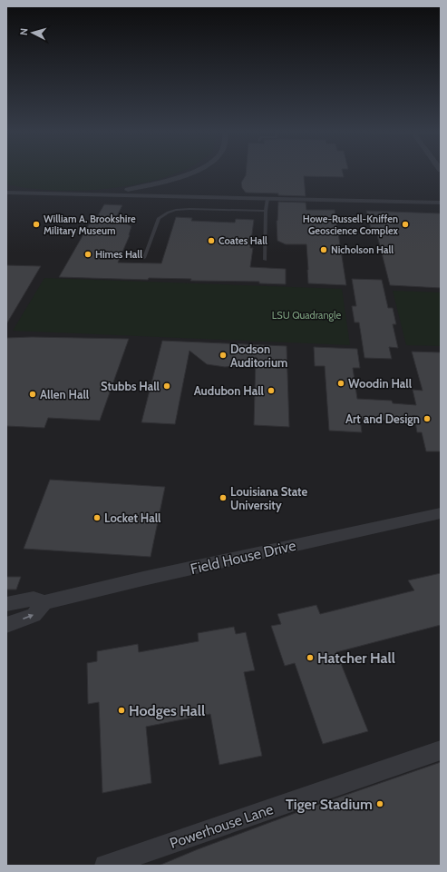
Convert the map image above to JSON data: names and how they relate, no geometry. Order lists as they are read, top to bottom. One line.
{"streets":{"street":["Field House Drive","Powerhouse Lane"]},"parks":["LSU Quadrangle"],"places":["William A. Brookshire Military Museum","Howe-Russell-Kniffen Geoscience Complex","Coates Hall","Nicholson Hall","Himes Hall","Dodson Auditorium","Woodin Hall","Stubbs Hall","Audubon Hall","Allen Hall","Art and Design","Louisiana State University","Locket Hall","Hatcher Hall","Hodges Hall","Tiger Stadium"],"north":"left"}
